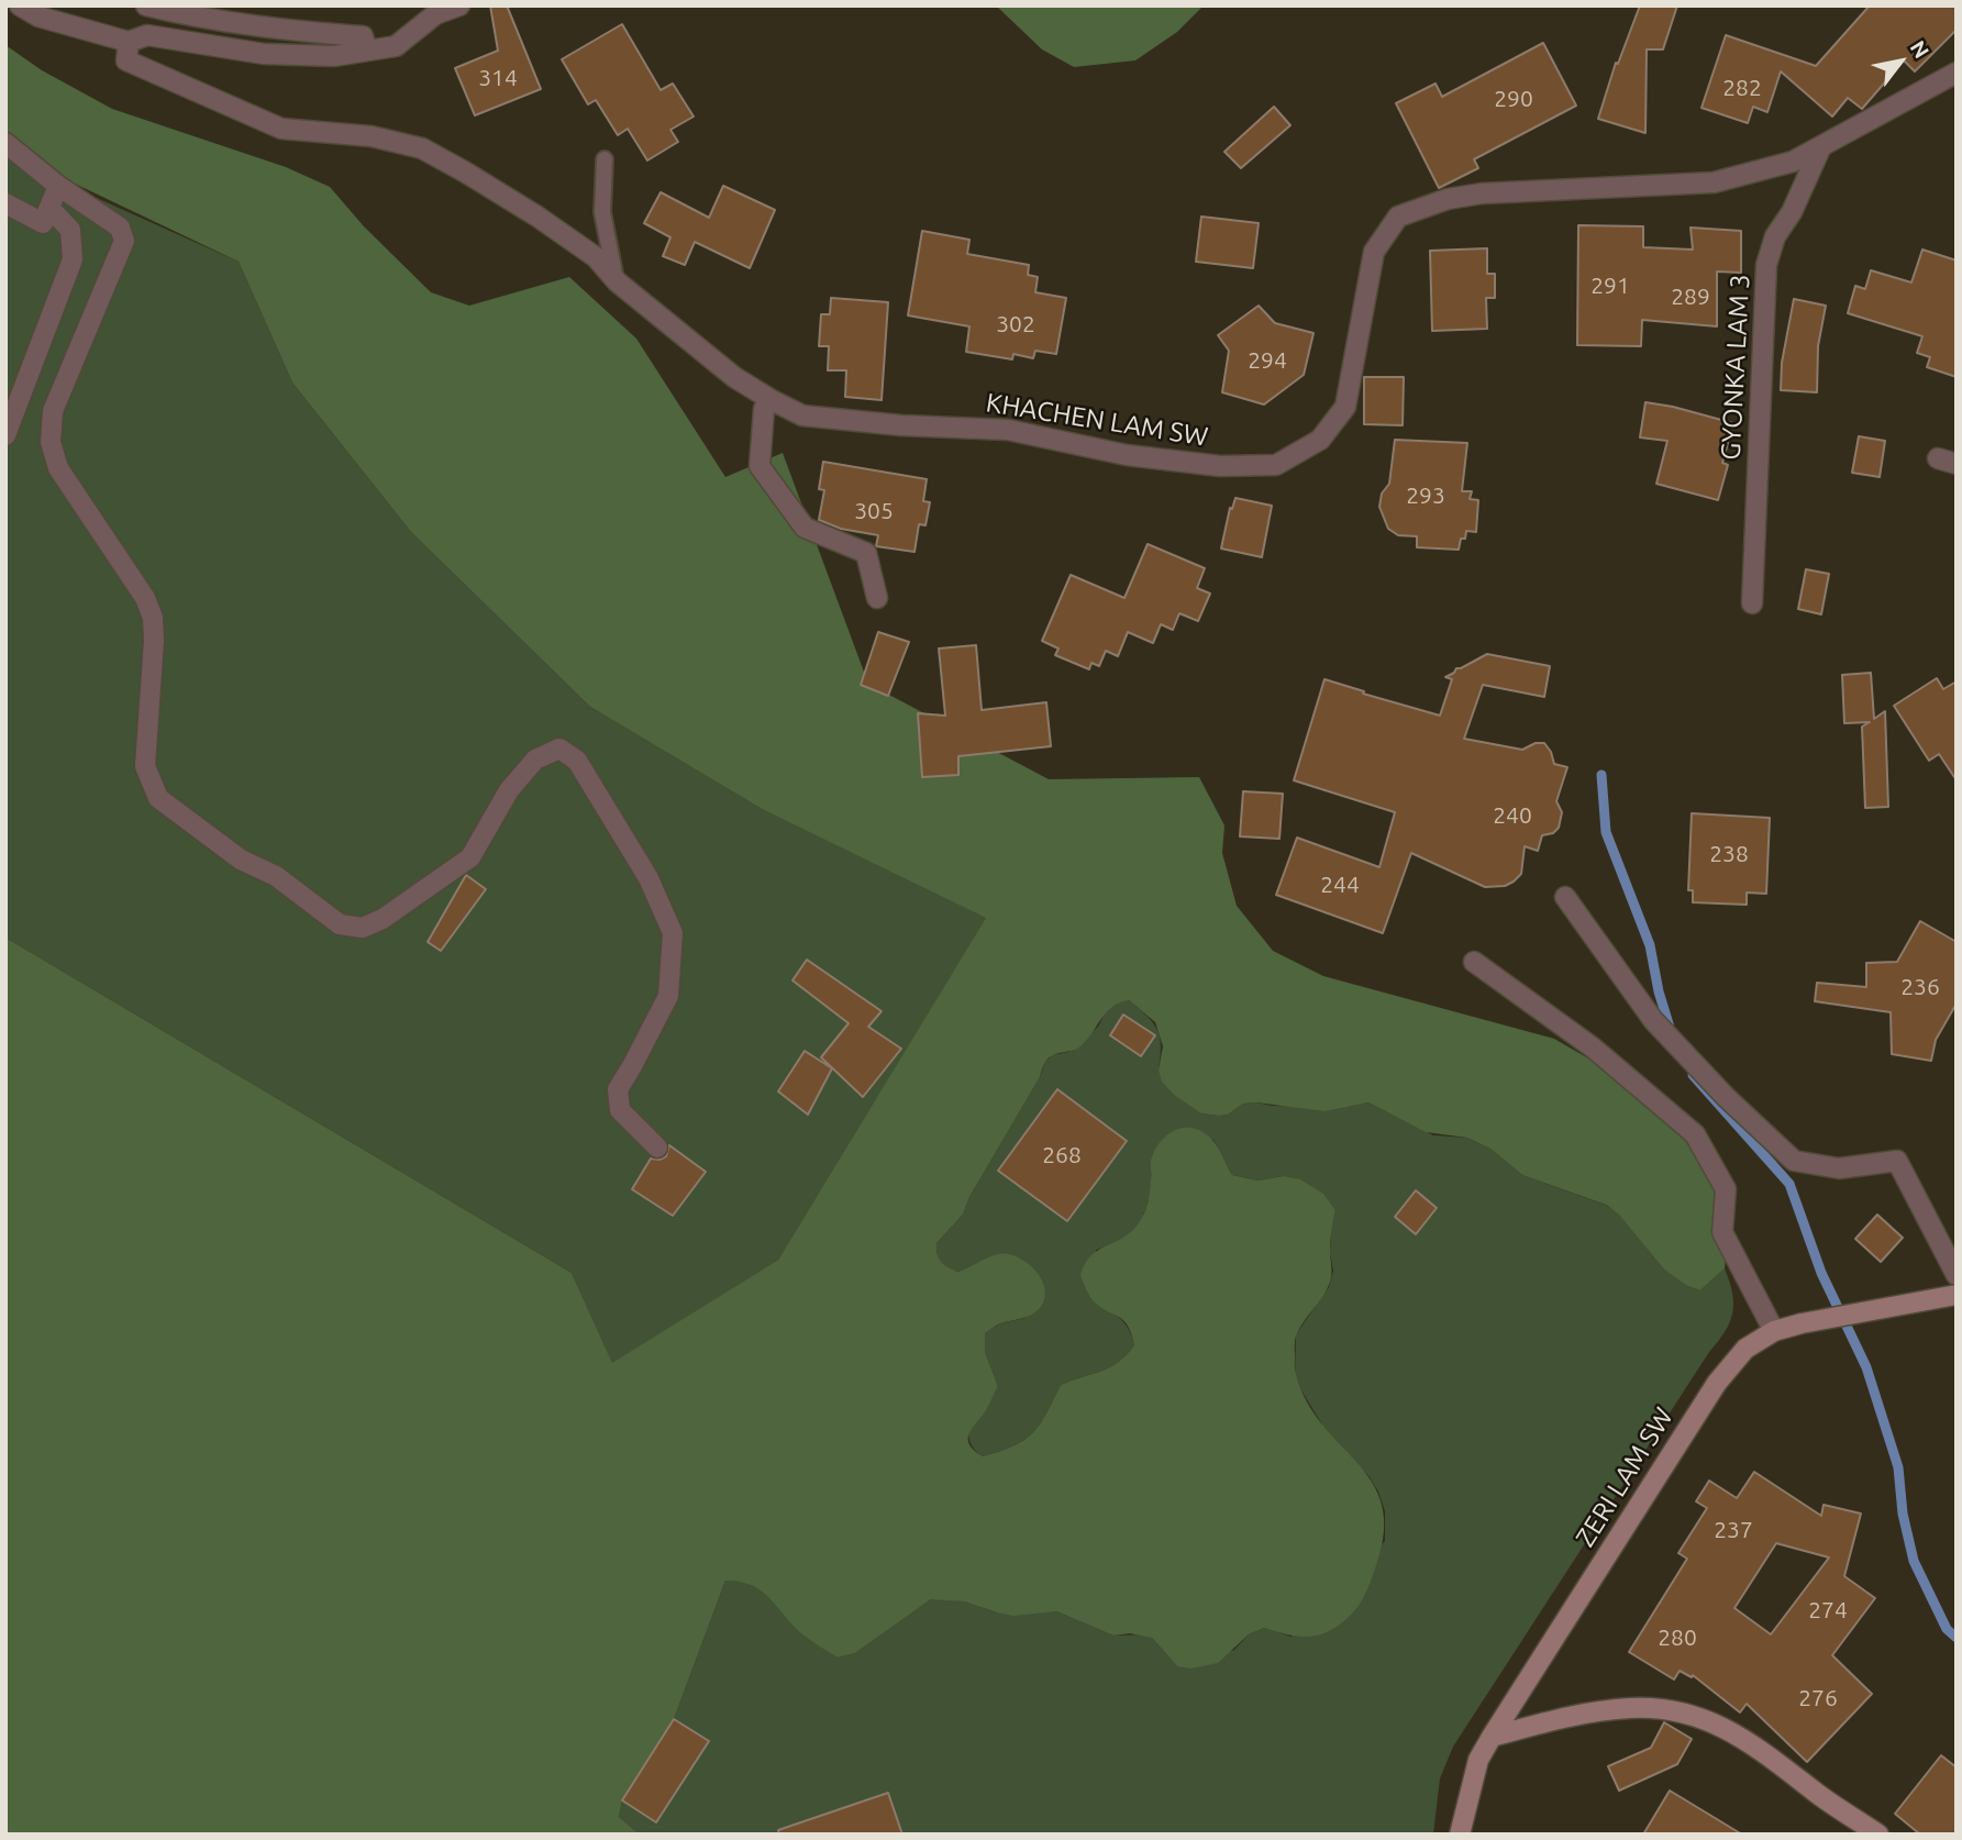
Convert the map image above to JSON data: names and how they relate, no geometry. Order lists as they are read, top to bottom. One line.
{"streets":{"street":["GYONKA LAM 3","KHACHEN LAM SW","ZERI LAM SW"]},"crossings":[["GYONKA LAM 3","KHACHEN LAM SW"]],"house_numbers":["314","282","290","291","289","302","294","293","305","240","238","244","236","268","237","274","280","276"],"north":"top right"}
